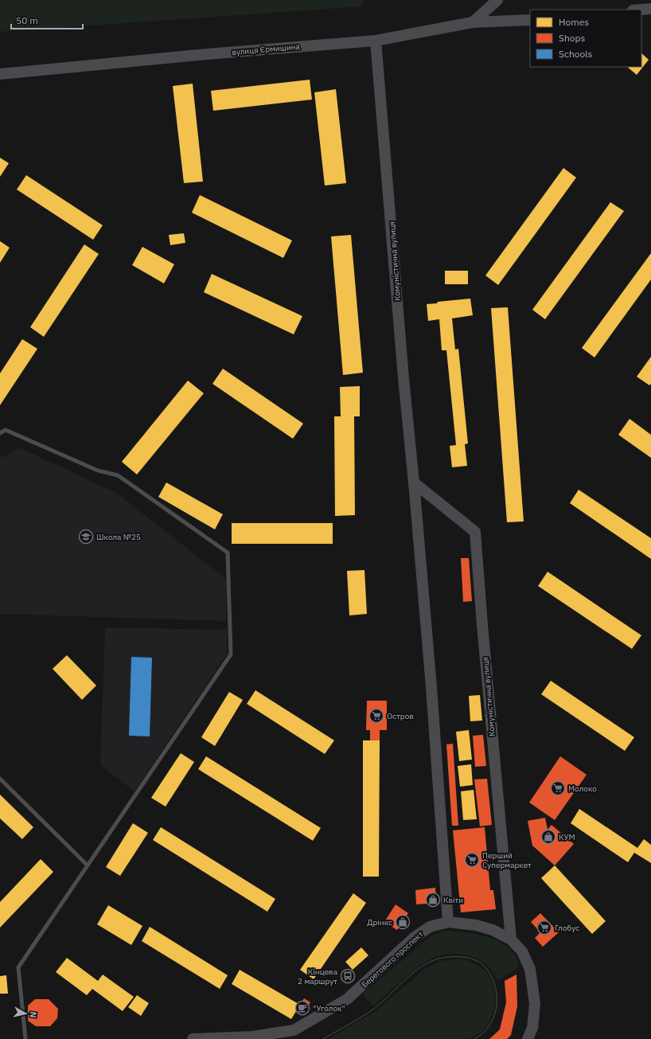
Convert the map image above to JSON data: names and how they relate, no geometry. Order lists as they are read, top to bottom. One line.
{"streets":{"street":["вулиця Єрмишина","Комуністична вулиця","Берегового проспект"]},"crossings":[["вулиця Єрмишина","Комуністична вулиця"],["Комуністична вулиця","Берегового проспект"]],"places":{"school or university":["Школа №25"],"supermarket":["Остров","Молоко","Перший Супермаркет","Глобус"],"shop":["КУМ","Квіти","Дрінкс"],"bus stop":["Кінцева 2 маршрут"],"cafe":["\"Уголок\""]},"legend":["Homes","Shops","Schools"],"scale_bar":"50 m","north":"right"}
